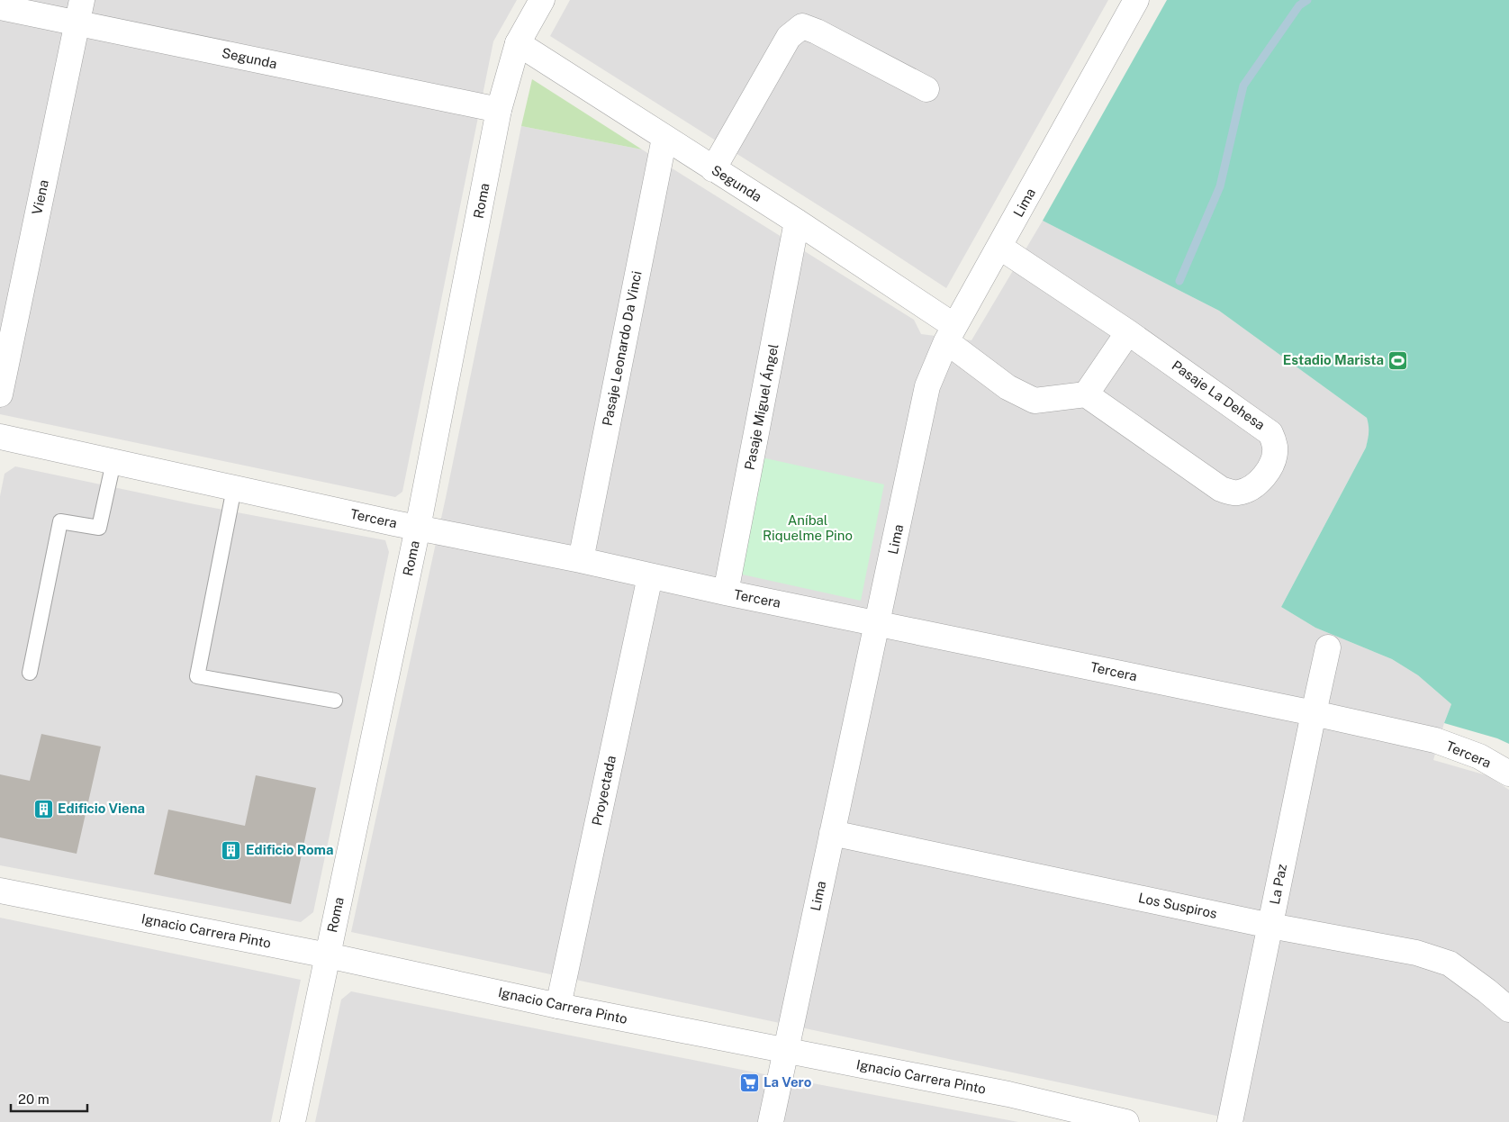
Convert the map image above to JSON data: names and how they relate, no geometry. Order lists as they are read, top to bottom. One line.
{"streets":{"street":["Segunda","Viena","Roma","Lima","Pasaje Leonardo Da Vinci","Pasaje La Dehesa","Pasaje Miguel Ángel","Tercera","Proyectada","La Paz","Los Suspiros","Ignacio Carrera Pinto"]},"crossings":[["Segunda","Viena"],["Segunda","Roma"],["Segunda","Lima"],["Segunda","Pasaje Leonardo Da Vinci"],["Segunda","Pasaje Miguel Ángel"],["Roma","Tercera"],["Roma","Ignacio Carrera Pinto"],["Lima","Pasaje La Dehesa"],["Lima","Tercera"],["Lima","Los Suspiros"],["Lima","Ignacio Carrera Pinto"],["Pasaje Leonardo Da Vinci","Tercera"],["Pasaje Miguel Ángel","Tercera"],["Tercera","Proyectada"],["Tercera","La Paz"],["Proyectada","Ignacio Carrera Pinto"],["La Paz","Los Suspiros"]],"parks":["Aníbal Riquelme Pino"],"places":{"sports":["Estadio Marista"],"building":["Edificio Viena","Edificio Roma"],"supermarket":["La Vero"]},"scale_bar":"20 m"}
